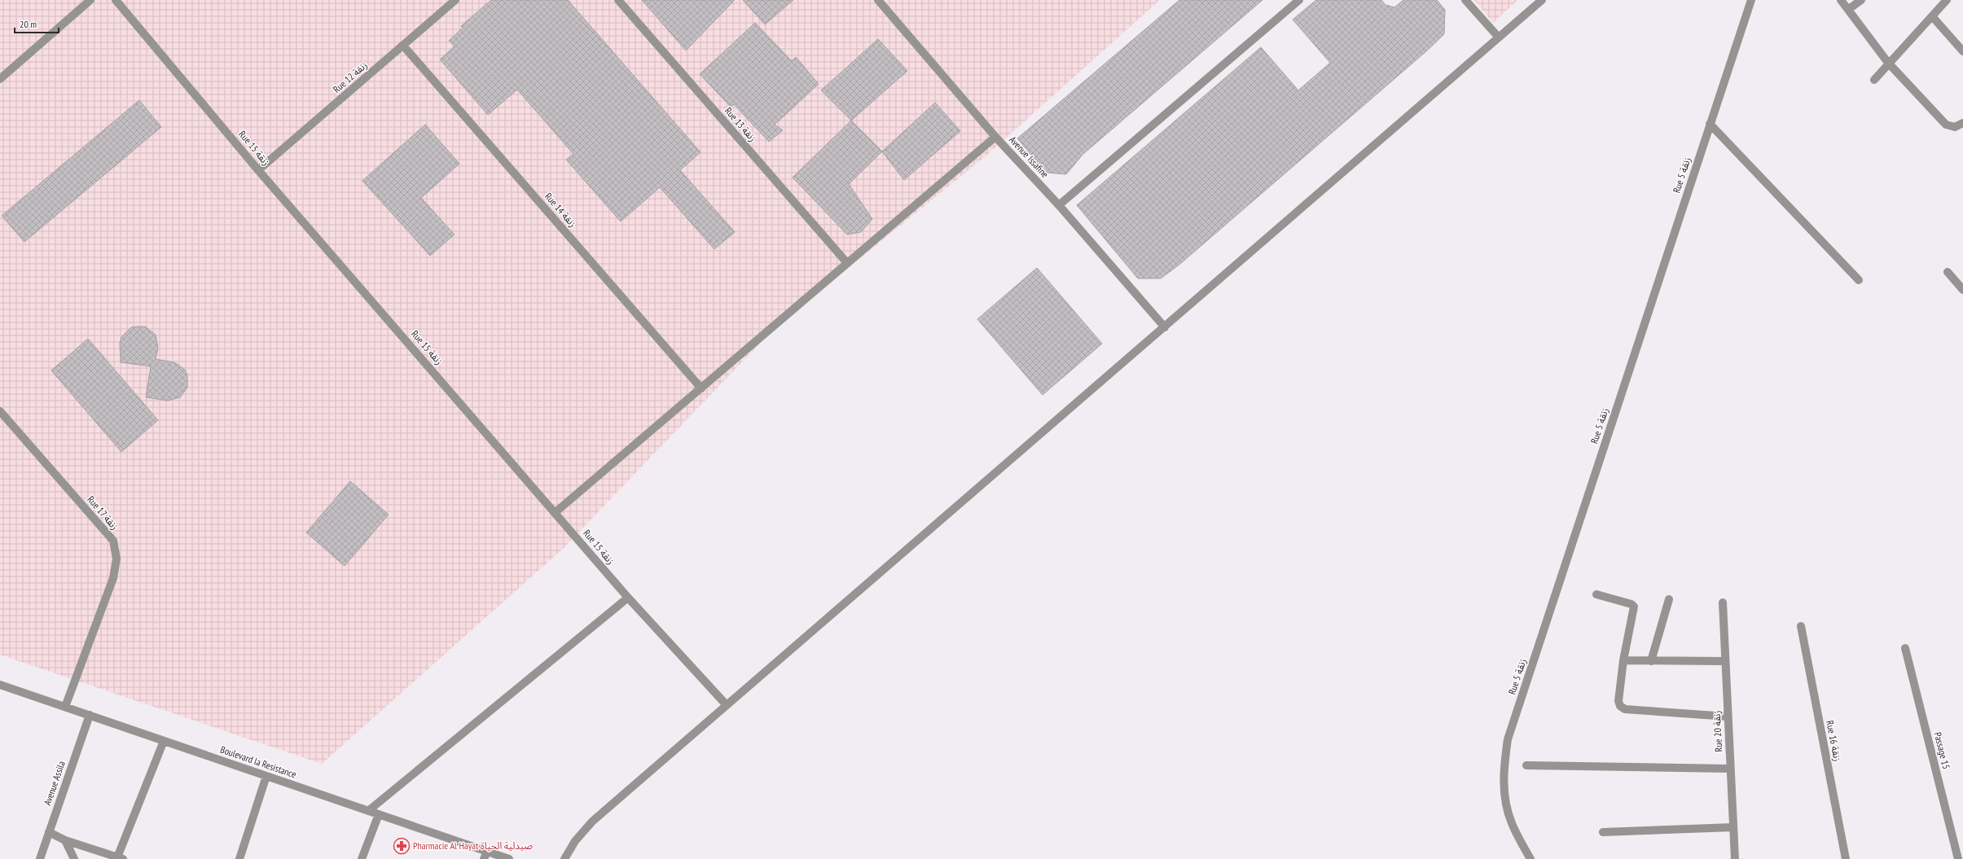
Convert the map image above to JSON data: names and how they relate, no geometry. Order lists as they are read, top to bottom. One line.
{"streets":{"street":["Rue 12 زنقة","Rue 13 زنقة","Rue 15 زنقة","Avenue Issafine","Rue 5 زنقة","Rue 14 زنقة","Rue 17 زنقة","Rue 20 زنقة","Rue 16 زنقة","Passage 15","Boulevard la Resistance","Avenue Assila"]},"crossings":[["Rue 12 زنقة","Rue 15 زنقة"],["Rue 12 زنقة","Rue 14 زنقة"],["Rue 17 زنقة","Boulevard la Resistance"],["Boulevard la Resistance","Avenue Assila"]],"places":{"pharmacy":["Pharmacie Al Hayat صيدلية الحياة"]},"scale_bar":"20 m"}
